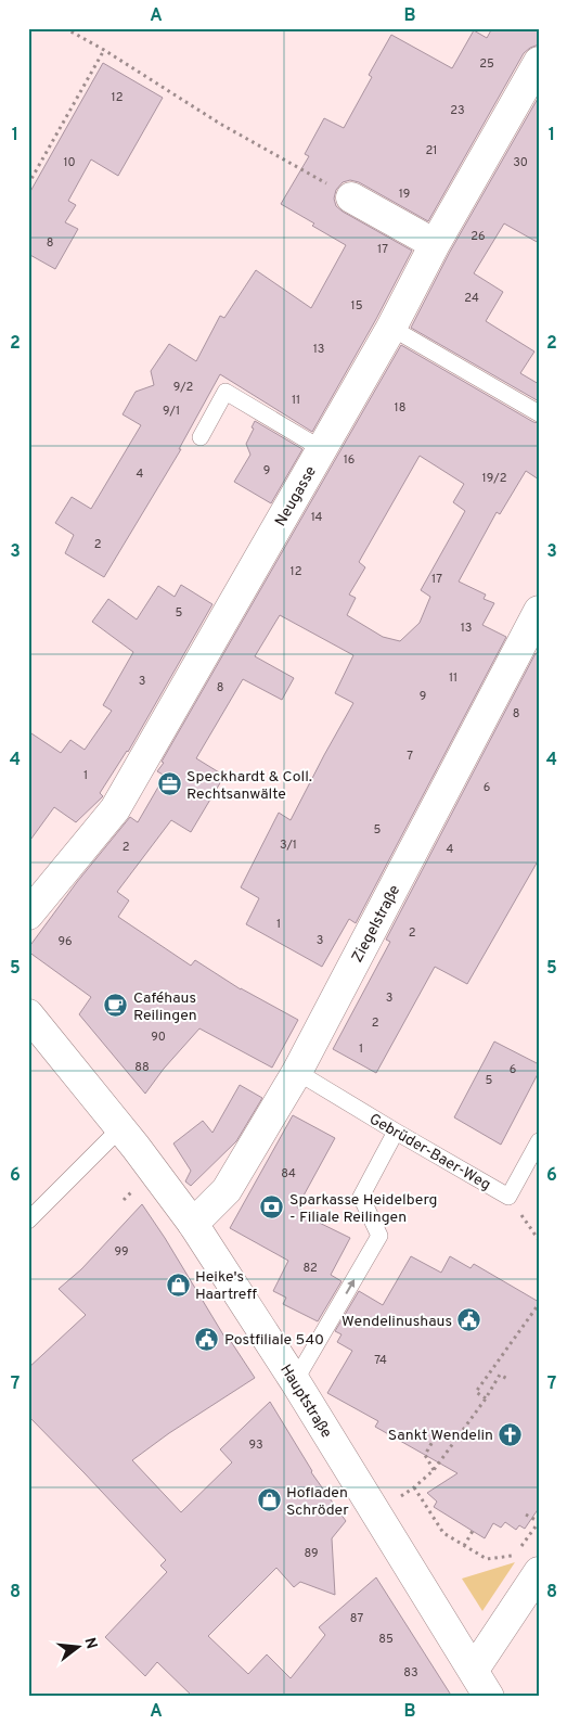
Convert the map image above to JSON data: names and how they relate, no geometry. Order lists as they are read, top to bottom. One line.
{"streets":{"street":["Neugasse","Ziegelstraße","Hauptstraße"],"lane":["Gebrüder-Baer-Weg"]},"crossings":[["Ziegelstraße","Gebrüder-Baer-Weg"],["Ziegelstraße","Hauptstraße"]],"places":{"office":["Speckhardt & Coll. Rechtsanwälte"],"cafe":["Caféhaus Reilingen"],"bank":["Sparkasse Heidelberg - Filiale Reilingen"],"shop":["Heike's Haartreff","Hofladen Schröder"],"public building":["Wendelinushaus","Postfiliale 540"],"church":["Sankt Wendelin"]},"house_numbers":["25","12","23","21","10","30","19","26","8","17","24","15","13","9/2","11","18","9/1","16","9","4","19/2","14","2","12","17","5","13","11","3","8","9","8","7","1","6","5","3/1","2","4","1","2","3","96","3","2","90","1","88","6","5","84","99","82","74","93","89","87","85","83"],"north":"right","grid":{"columns":["A","B"],"rows":["1","2","3","4","5","6","7","8"]}}
